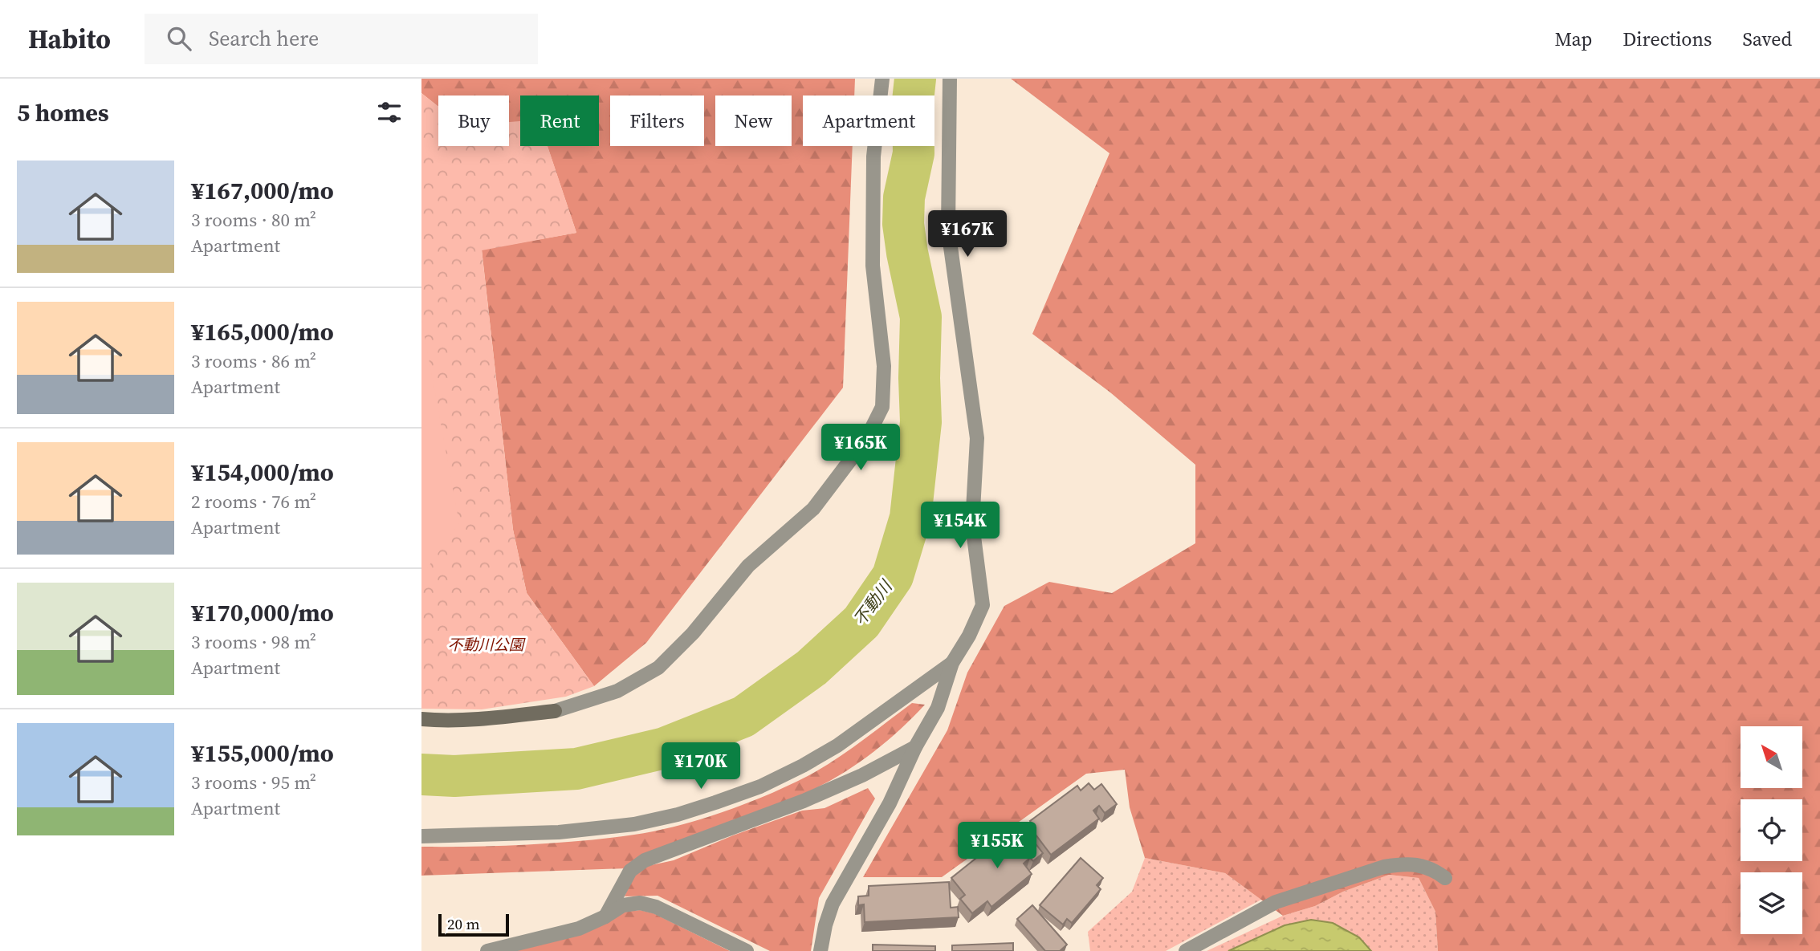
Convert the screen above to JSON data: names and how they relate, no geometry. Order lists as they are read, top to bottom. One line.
{"water":["不動川"],"parks":["不動川公園"],"scale_bar":"20 m","north":"top left","page":{"header":"Habito","search":"Search here","nav":["Map","Directions","Saved"],"heading":"5 homes","chip":["Buy","Rent","Filters","New","Apartment"],"list":[{"name":"¥167,000/mo","note":"3 rooms · 80 m² · Apartment"},{"name":"¥165,000/mo","note":"3 rooms · 86 m² · Apartment"},{"name":"¥154,000/mo","note":"2 rooms · 76 m² · Apartment"},{"name":"¥170,000/mo","note":"3 rooms · 98 m² · Apartment"},{"name":"¥155,000/mo","note":"3 rooms · 95 m² · Apartment"}],"price":["¥167K","¥165K","¥154K","¥170K","¥155K"],"scale":"20 m"}}
